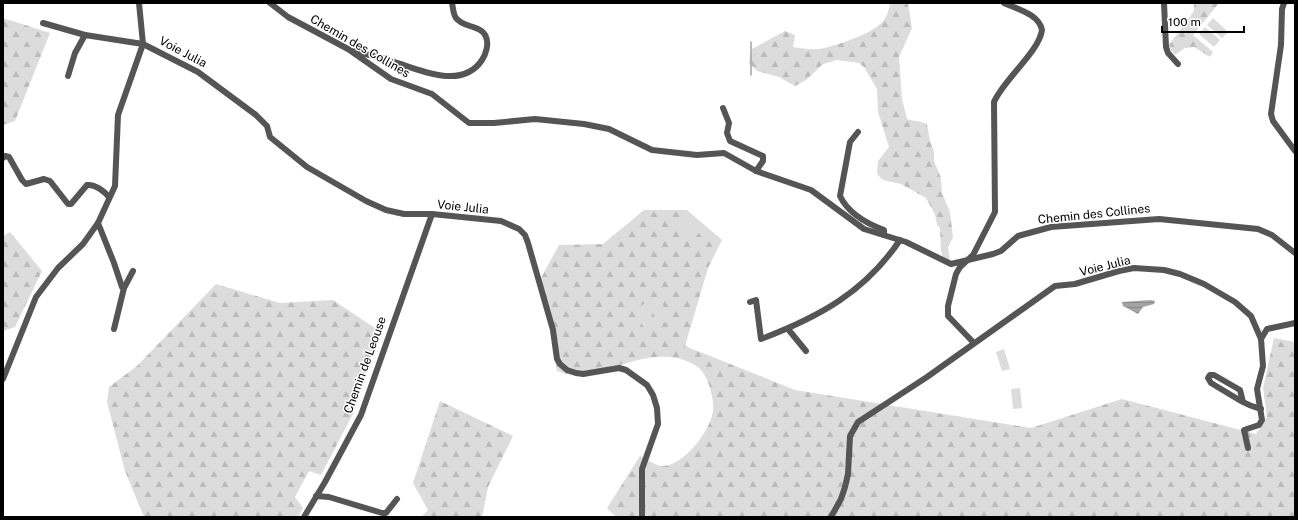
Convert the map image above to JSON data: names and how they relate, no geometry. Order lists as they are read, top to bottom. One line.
{"streets":{"street":["Chemin des Collines","Voie Julia","Chemin de Leouse"]},"crossings":[["Voie Julia","Chemin de Leouse"]],"scale_bar":"100 m"}
